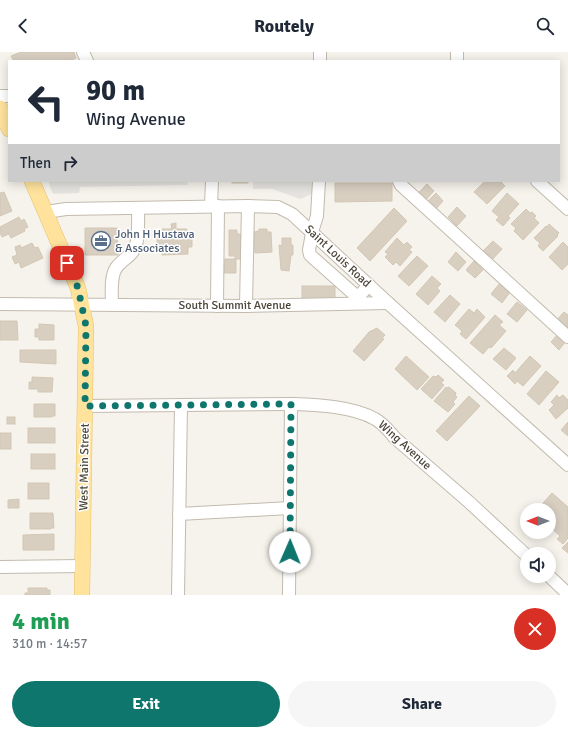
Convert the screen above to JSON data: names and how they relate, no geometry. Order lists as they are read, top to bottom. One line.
{"streets":{"main road":["West Main Street"],"street":["Saint Louis Road","South Summit Avenue","Wing Avenue"]},"crossings":[["Saint Louis Road","South Summit Avenue"],["Saint Louis Road","West Main Street"],["South Summit Avenue","West Main Street"],["Wing Avenue","West Main Street"]],"places":{"office":["John H Hustava & Associates"]},"north":"left","page":{"header":"Routely","turn":["90 m","Wing Avenue"],"then":"Then","heading":["4 min","310 m · 14:57"],"buttons":["Exit","Share"]}}
